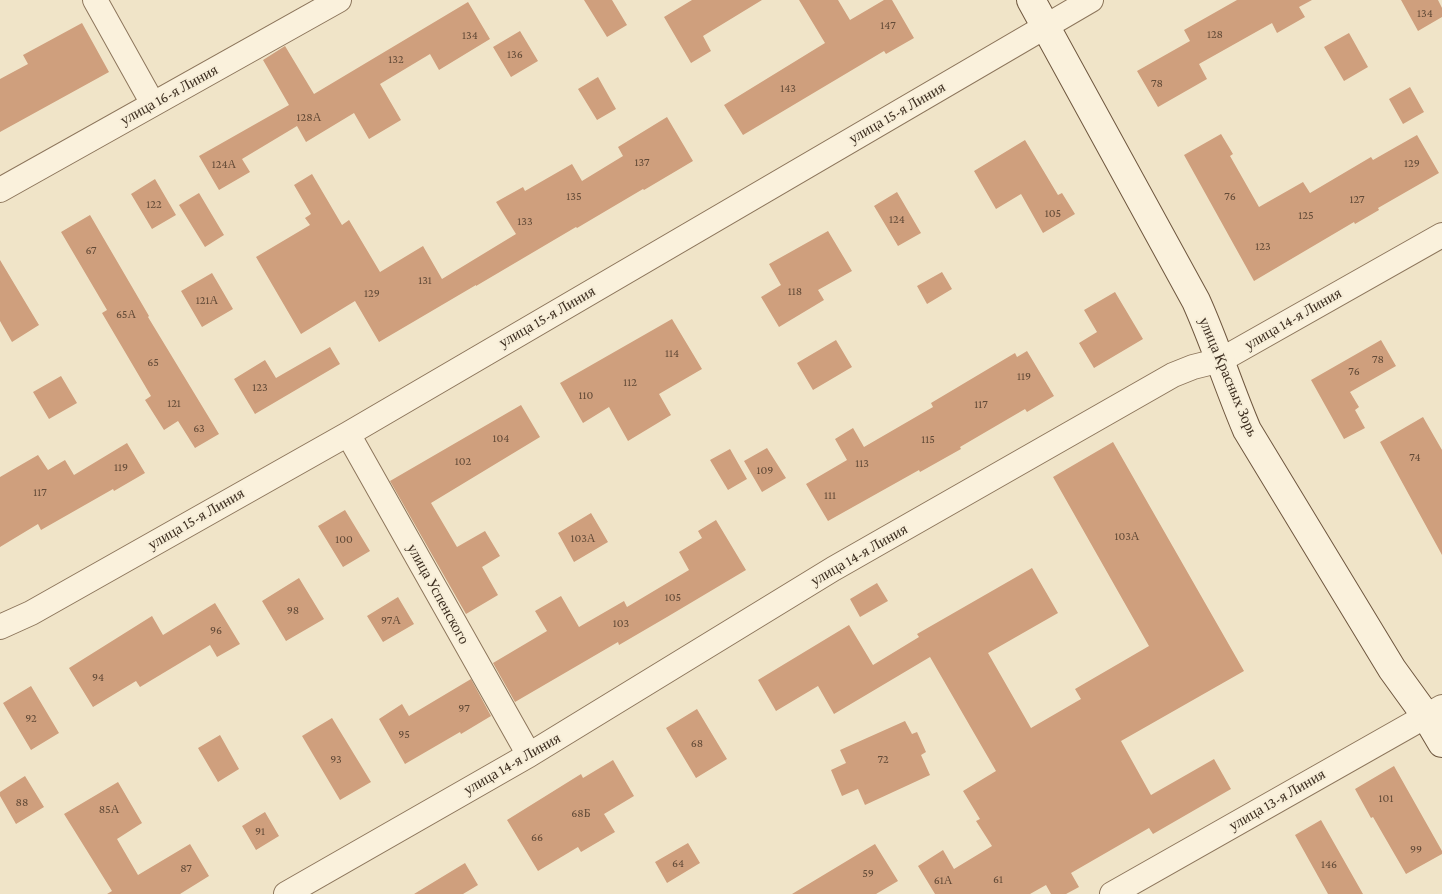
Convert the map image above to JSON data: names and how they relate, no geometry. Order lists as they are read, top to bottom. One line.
{"streets":{"street":["улица 16-я Линия","улица 15-я Линия","улица 14-я Линия","улица Красных Зорь","улица Успенского","улица 13-я Линия"]},"crossings":[["улица 15-я Линия","улица Красных Зорь"],["улица 15-я Линия","улица Успенского"],["улица 14-я Линия","улица Красных Зорь"],["улица 14-я Линия","улица Успенского"],["улица Красных Зорь","улица 13-я Линия"]],"house_numbers":["134","147","128","134","136","132","78","143","128А","137","129","124А","135","76","127","122","105","125","124","133","123","67","131","118","129","121А","65А","114","78","65","76","119","112","123","110","121","117","63","104","115","74","102","113","119","109","117","111","103А","103А","100","105","98","97А","103","96","94","97","92","95","68","93","72","101","88","85А","68Б","91","66","99","64","146","87","59","61","61А"]}
